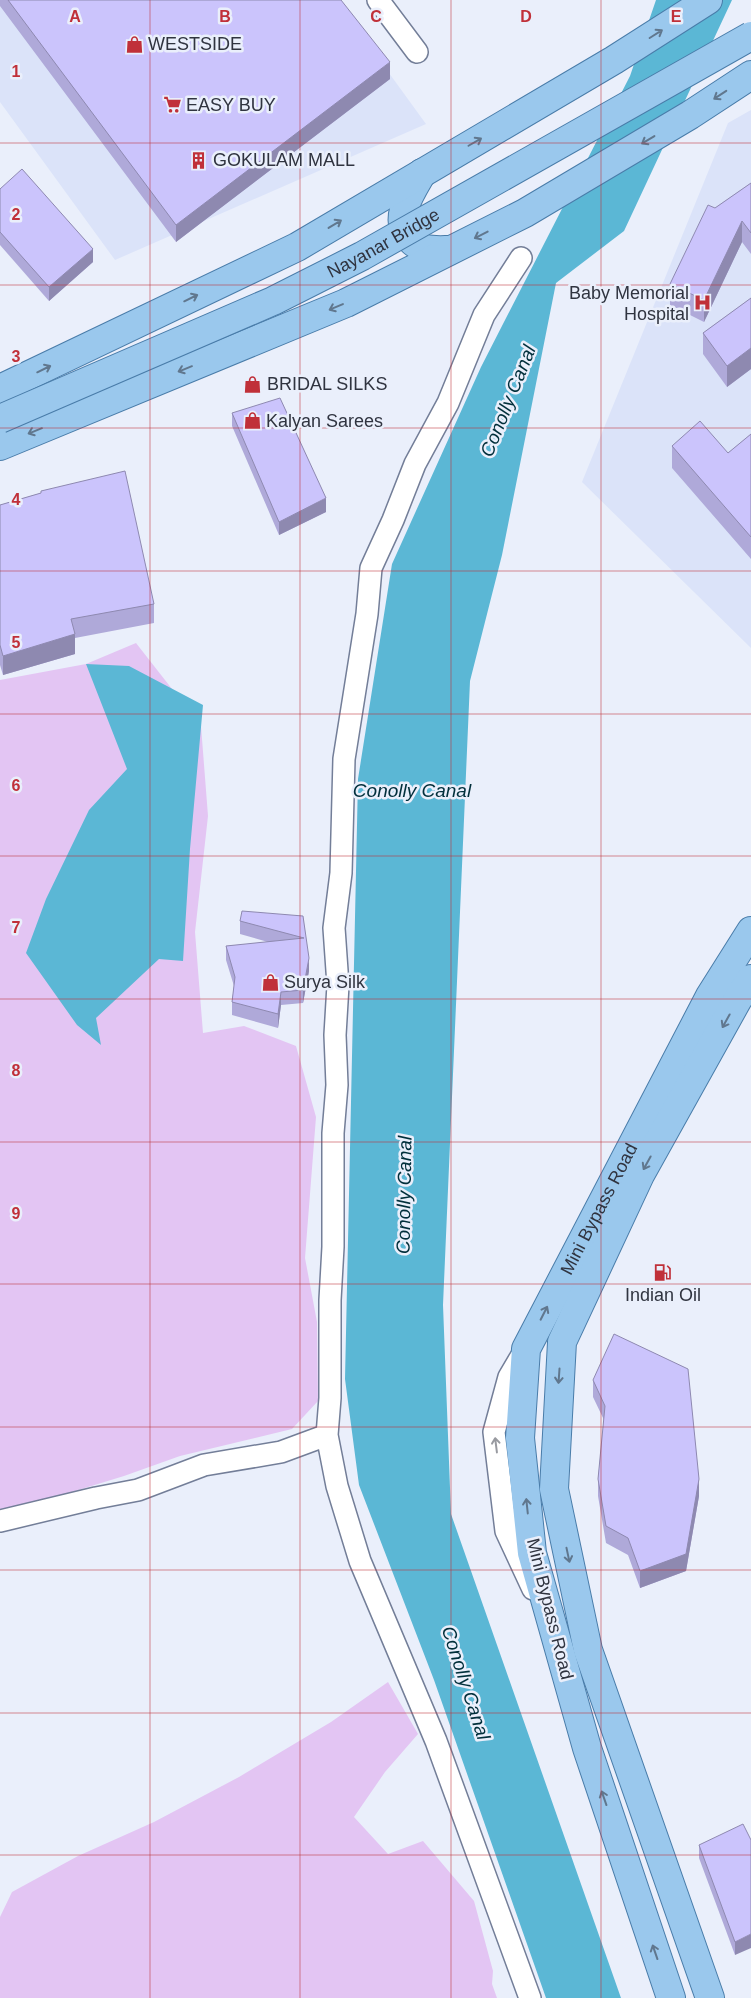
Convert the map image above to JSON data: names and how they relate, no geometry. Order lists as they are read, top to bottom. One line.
{"streets":{"main road":["Nayanar Bridge","Mini Bypass Road"]},"water":["Conolly Canal"],"places":{"shop":["WESTSIDE","BRIDAL SILKS","Kalyan Sarees","Surya Silk"],"supermarket":["EASY BUY"],"building":["GOKULAM MALL"],"hospital":["Baby Memorial Hospital"],"fuel station":["Indian Oil"]},"grid":{"columns":["A","B","C","D","E"],"rows":["1","2","3","4","5","6","7","8","9"]}}
